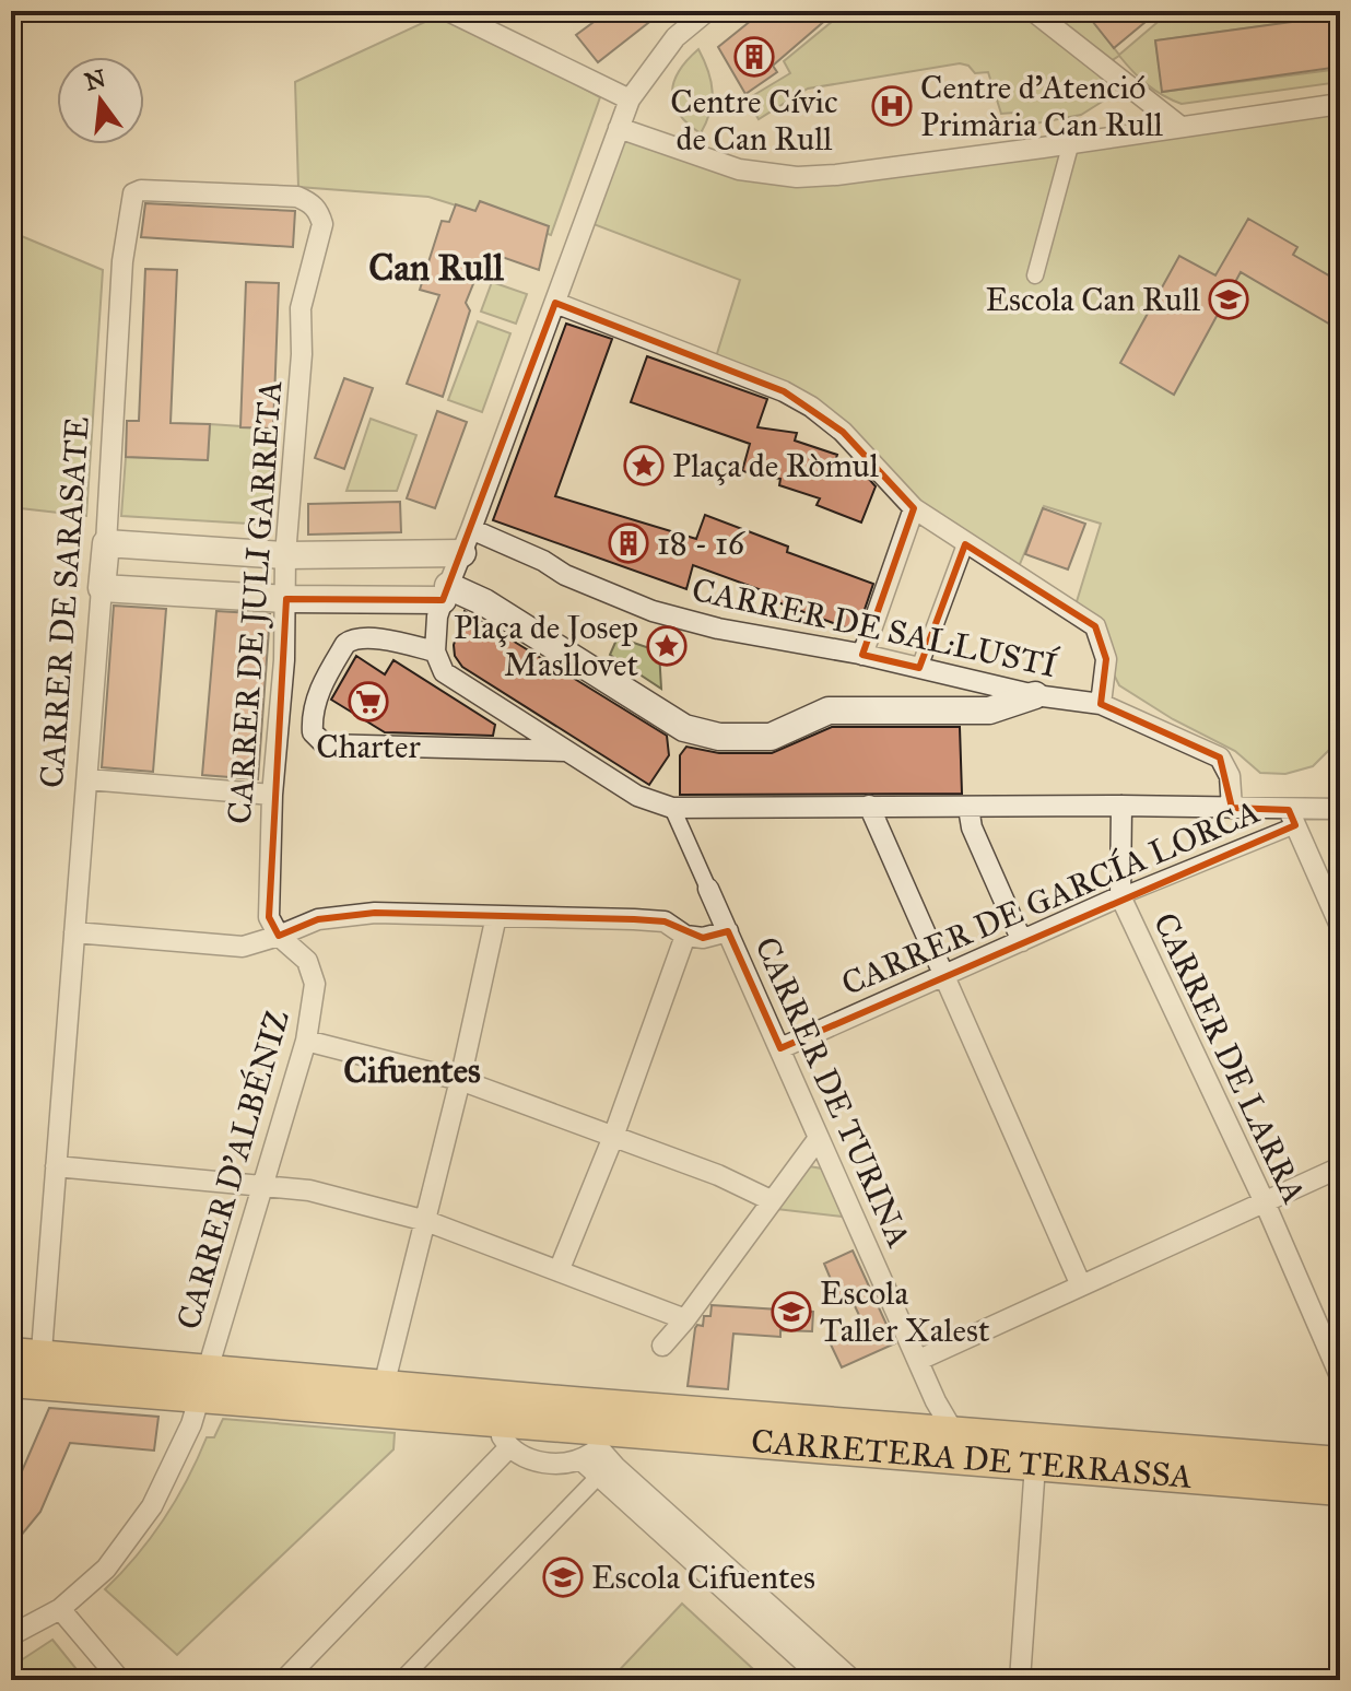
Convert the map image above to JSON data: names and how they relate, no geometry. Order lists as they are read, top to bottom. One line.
{"streets":{"main road":["CARRETERA DE TERRASSA"],"street":["CARRER DE SARASATE","CARRER DE JULI GARRETA","CARRER DE SAL·LUSTÍ","CARRER DE GARCÍA LORCA","CARRER DE LARRA","CARRER DE TURINA","CARRER D'ALBÉNIZ"]},"crossings":[["CARRER DE SARASATE","CARRER DE JULI GARRETA"],["CARRER DE SARASATE","CARRETERA DE TERRASSA"],["CARRER DE JULI GARRETA","CARRER D'ALBÉNIZ"],["CARRER DE GARCÍA LORCA","CARRER DE LARRA"],["CARRER DE GARCÍA LORCA","CARRER DE TURINA"],["CARRER DE TURINA","CARRETERA DE TERRASSA"],["CARRER D'ALBÉNIZ","CARRETERA DE TERRASSA"]],"districts":["Can Rull","Cifuentes"],"places":{"building":["Centre Cívic de Can Rull","18 - 16"],"hospital":["Centre d'Atenció Primària Can Rull"],"school or university":["Escola Can Rull","Escola Taller Xalest","Escola Cifuentes"],"place":["Plaça de Ròmul","Plaça de Josep Masllovet"],"supermarket":["Charter"]},"north":"top"}
